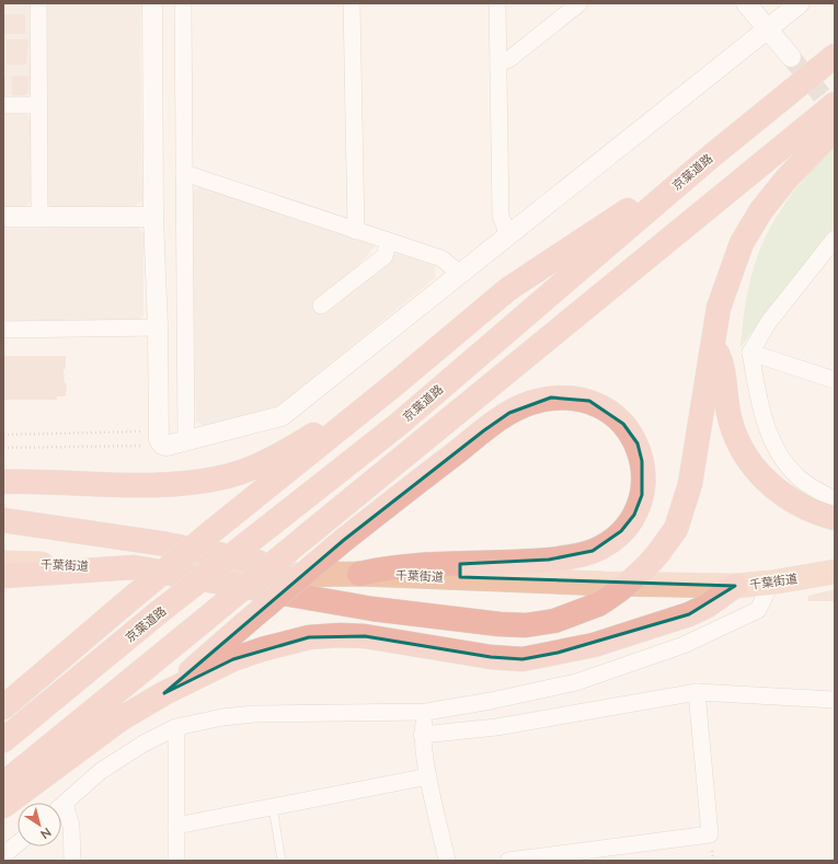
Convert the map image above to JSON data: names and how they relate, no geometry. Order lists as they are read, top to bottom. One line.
{"streets":{"highway":["京葉道路","千葉街道"]},"north":"bottom right"}
